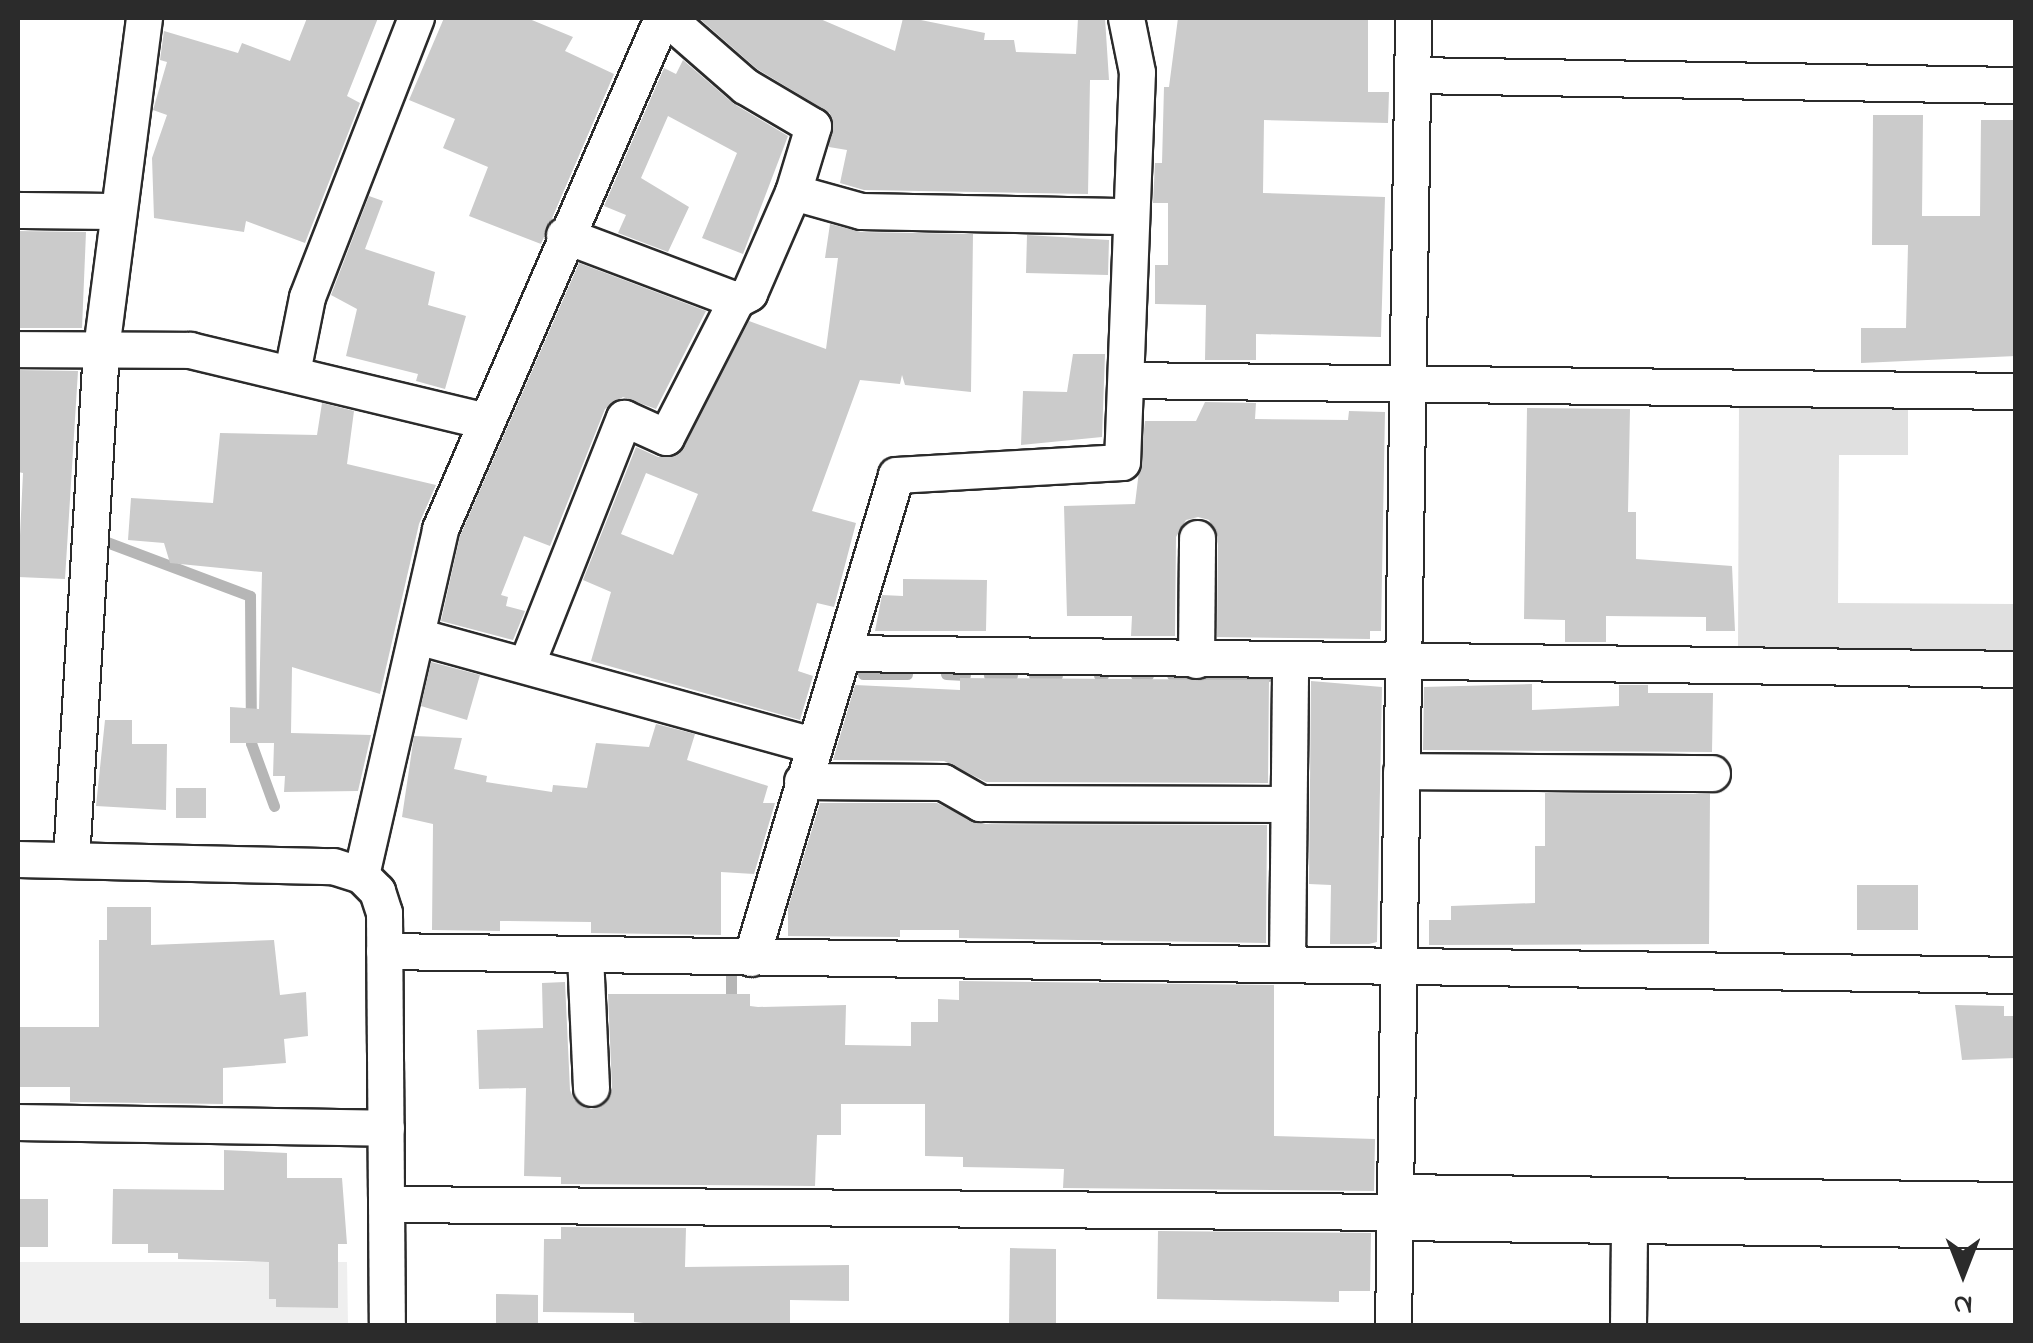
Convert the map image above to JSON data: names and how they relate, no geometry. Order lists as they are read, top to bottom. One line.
{"north":"bottom"}
